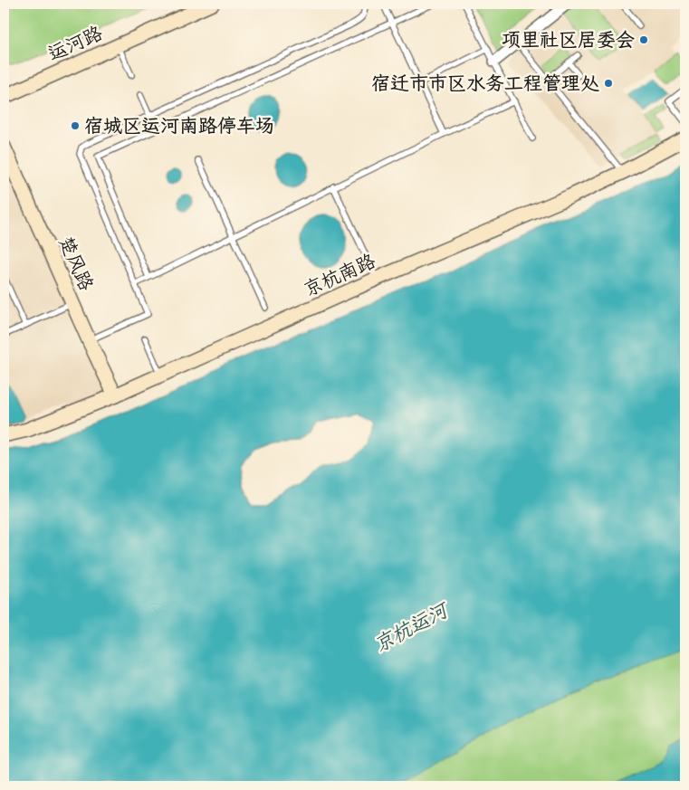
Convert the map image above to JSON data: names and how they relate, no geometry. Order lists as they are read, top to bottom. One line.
{"streets":{"street":["运河路","楚风路","京杭南路"]},"crossings":[["楚风路","京杭南路"]],"water":["京杭运河"],"places":["项里社区居委会","宿迁市市区水务工程管理处","宿城区运河南路停车场"]}
